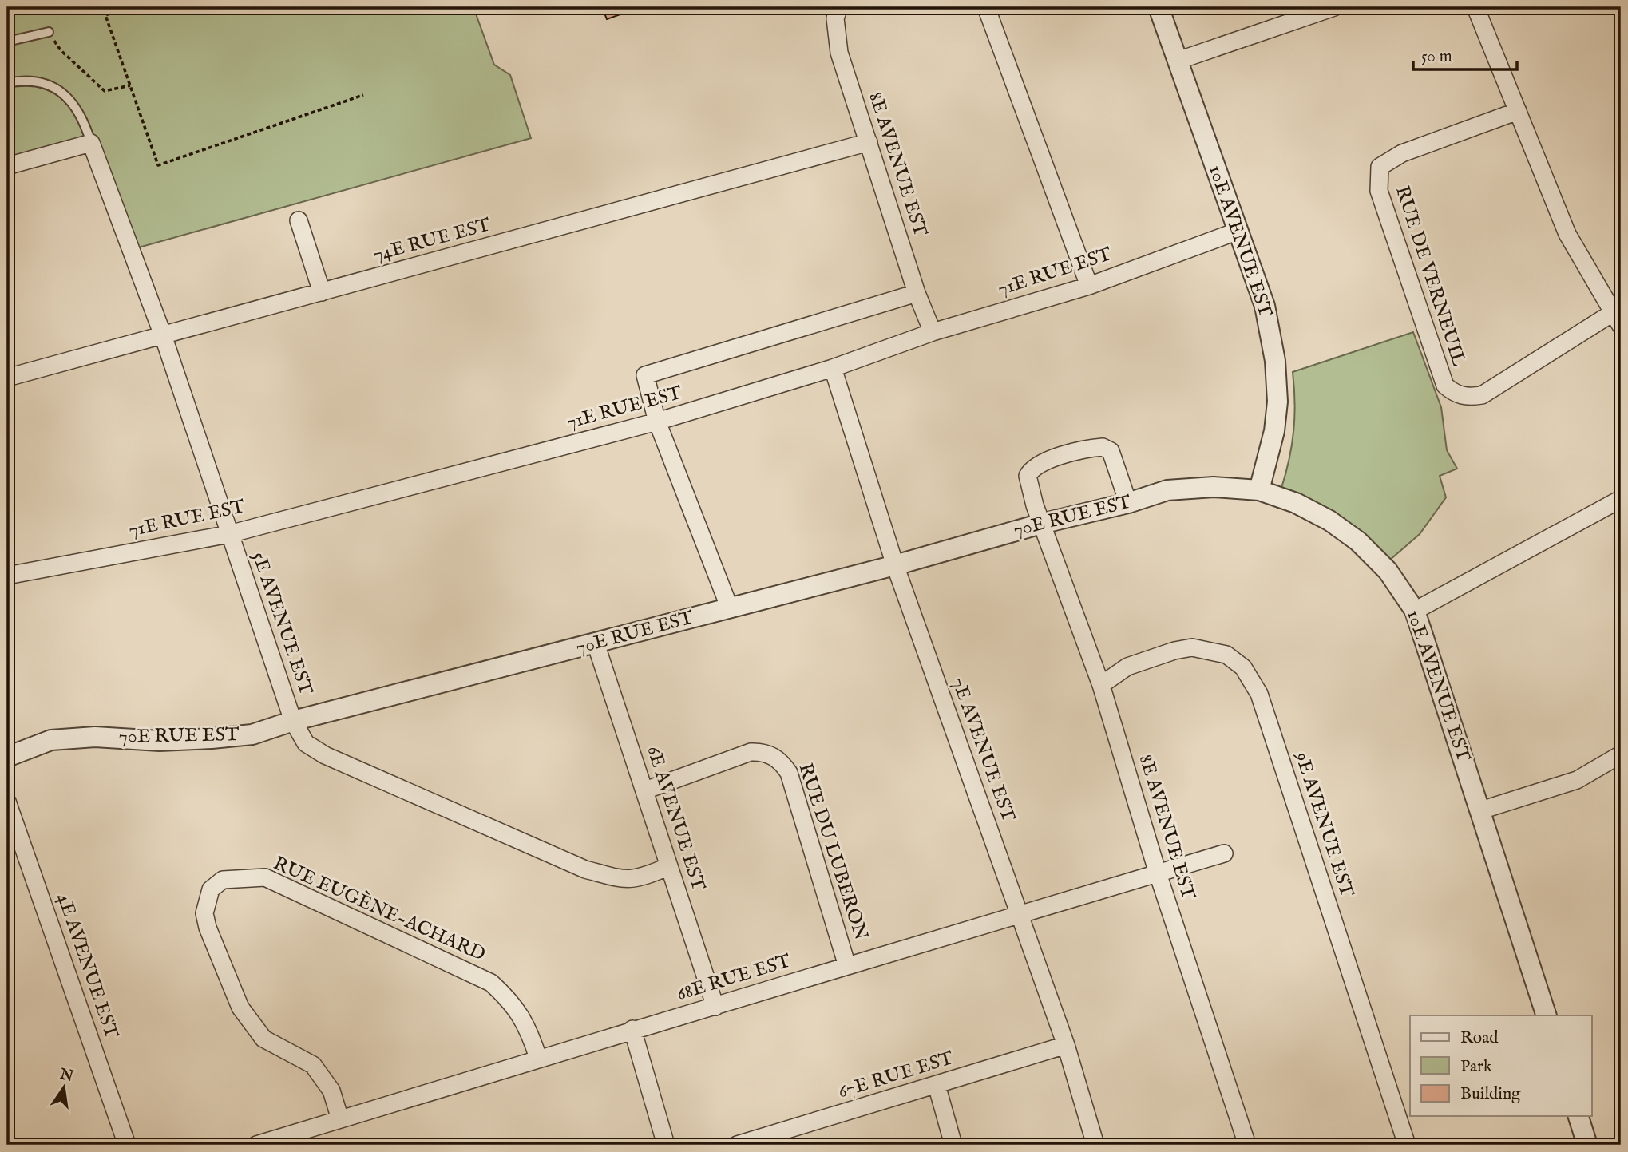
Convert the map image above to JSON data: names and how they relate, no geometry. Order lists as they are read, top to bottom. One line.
{"streets":{"street":["8E AVENUE EST","74E RUE EST","10E AVENUE EST","71E RUE EST","RUE DE VERNEUIL","70E RUE EST","5E AVENUE EST","7E AVENUE EST","6E AVENUE EST","9E AVENUE EST","RUE DU LUBERON","RUE EUGÈNE-ACHARD","4E AVENUE EST","68E RUE EST","67E RUE EST"]},"crossings":[["8E AVENUE EST","74E RUE EST"],["8E AVENUE EST","71E RUE EST"],["8E AVENUE EST","70E RUE EST"],["8E AVENUE EST","9E AVENUE EST"],["8E AVENUE EST","68E RUE EST"],["74E RUE EST","5E AVENUE EST"],["10E AVENUE EST","71E RUE EST"],["10E AVENUE EST","70E RUE EST"],["71E RUE EST","5E AVENUE EST"],["71E RUE EST","7E AVENUE EST"],["70E RUE EST","5E AVENUE EST"],["70E RUE EST","7E AVENUE EST"],["70E RUE EST","6E AVENUE EST"],["5E AVENUE EST","6E AVENUE EST"],["7E AVENUE EST","68E RUE EST"],["7E AVENUE EST","67E RUE EST"],["6E AVENUE EST","RUE DU LUBERON"],["6E AVENUE EST","68E RUE EST"],["RUE DU LUBERON","68E RUE EST"],["RUE EUGÈNE-ACHARD","68E RUE EST"]],"legend":["Road","Park","Building"],"scale_bar":"50 m","north":"top"}
